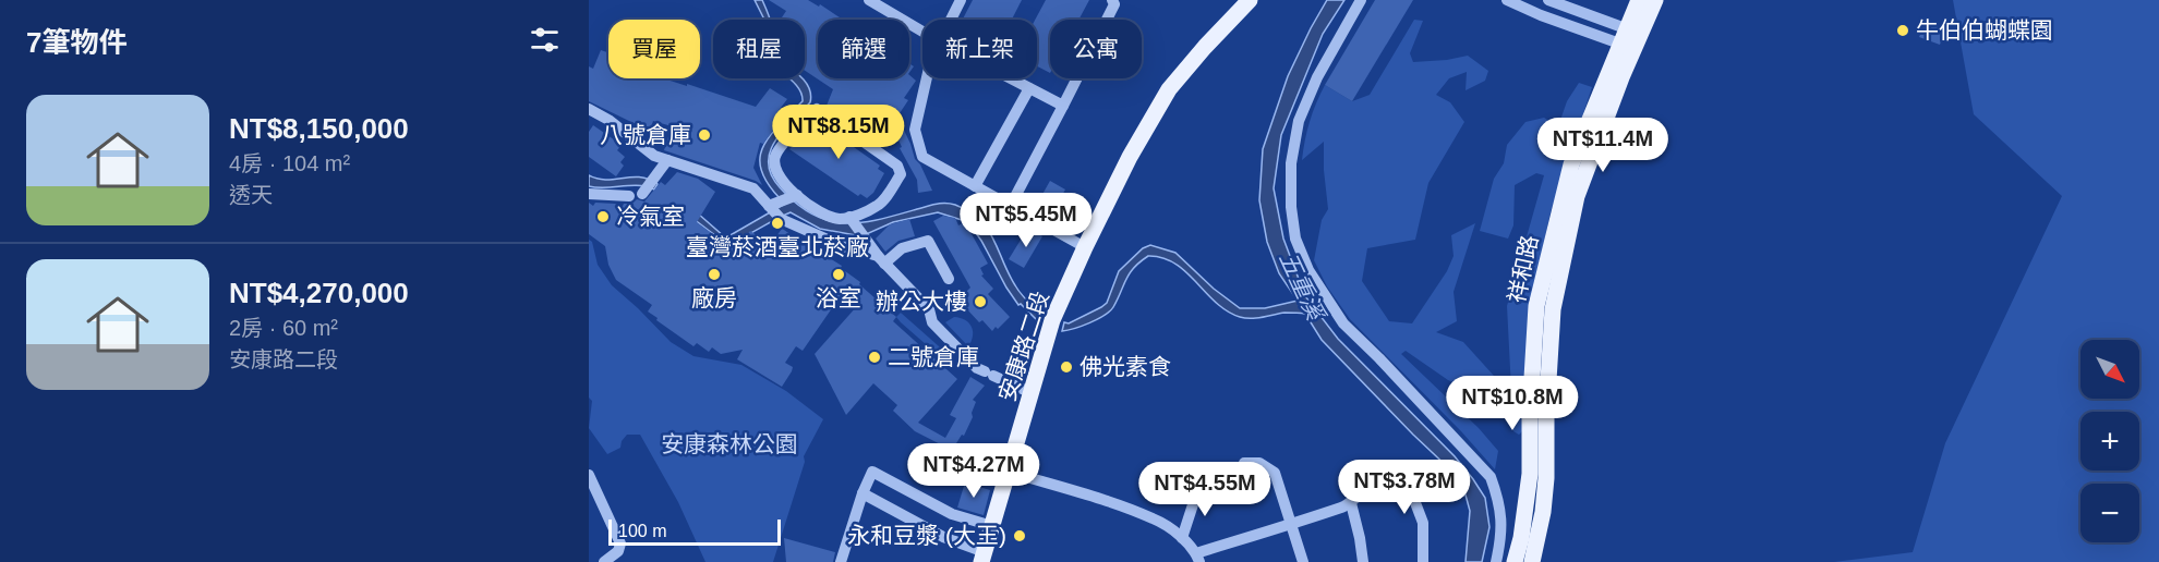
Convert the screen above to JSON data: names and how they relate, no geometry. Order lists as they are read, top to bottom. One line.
{"streets":{"main road":["祥和路","安康路二段"]},"water":["五重溪"],"parks":["安康森林公園"],"places":["牛伯伯蝴蝶園","八號倉庫","冷氣室","臺灣菸酒臺北菸廠","廠房","浴室","辦公大樓","二號倉庫","佛光素食","永和豆漿 (大王)"],"scale_bar":"100 m","north":"bottom right","page":{"heading":"7筆物件","chip":["買屋","租屋","篩選","新上架","公寓"],"list":[{"name":"NT$8,150,000","note":"4房 · 104 m² · 透天"},{"name":"NT$4,270,000","note":"2房 · 60 m² · 安康路二段"}],"price":["NT$8.15M","NT$11.4M","NT$5.45M","NT$10.8M","NT$4.27M","NT$3.78M","NT$4.55M"],"map_buttons":["+","−"],"scale":"100 m"}}
